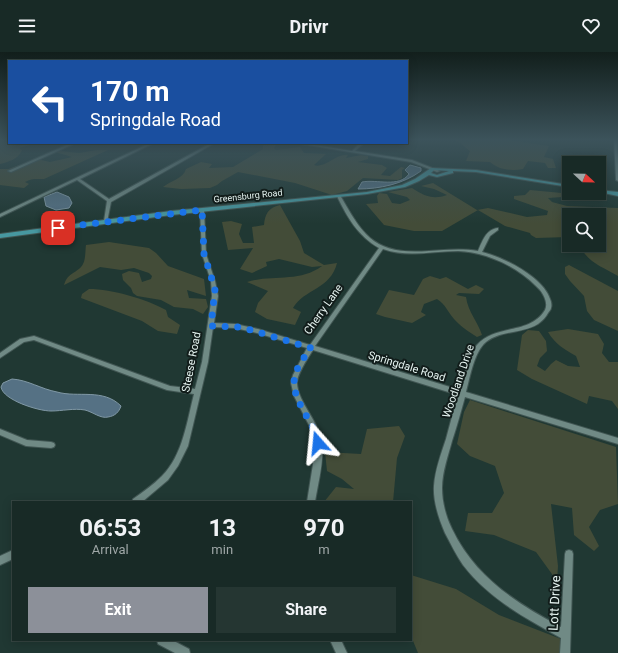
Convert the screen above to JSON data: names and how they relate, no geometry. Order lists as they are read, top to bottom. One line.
{"streets":{"main road":["Greensburg Road"],"street":["Cherry Lane","Steese Road","Springdale Road","Woodland Drive","Lott Drive"]},"crossings":[["Greensburg Road","Steese Road"],["Greensburg Road","Woodland Drive"],["Cherry Lane","Springdale Road"],["Cherry Lane","Woodland Drive"],["Steese Road","Springdale Road"],["Springdale Road","Woodland Drive"],["Woodland Drive","Lott Drive"]],"north":"right","page":{"header":"Drivr","turn":["170 m","Springdale Road"],"eta":["06:53","Arrival","13","min","970","m"],"buttons":["Exit","Share"]}}
